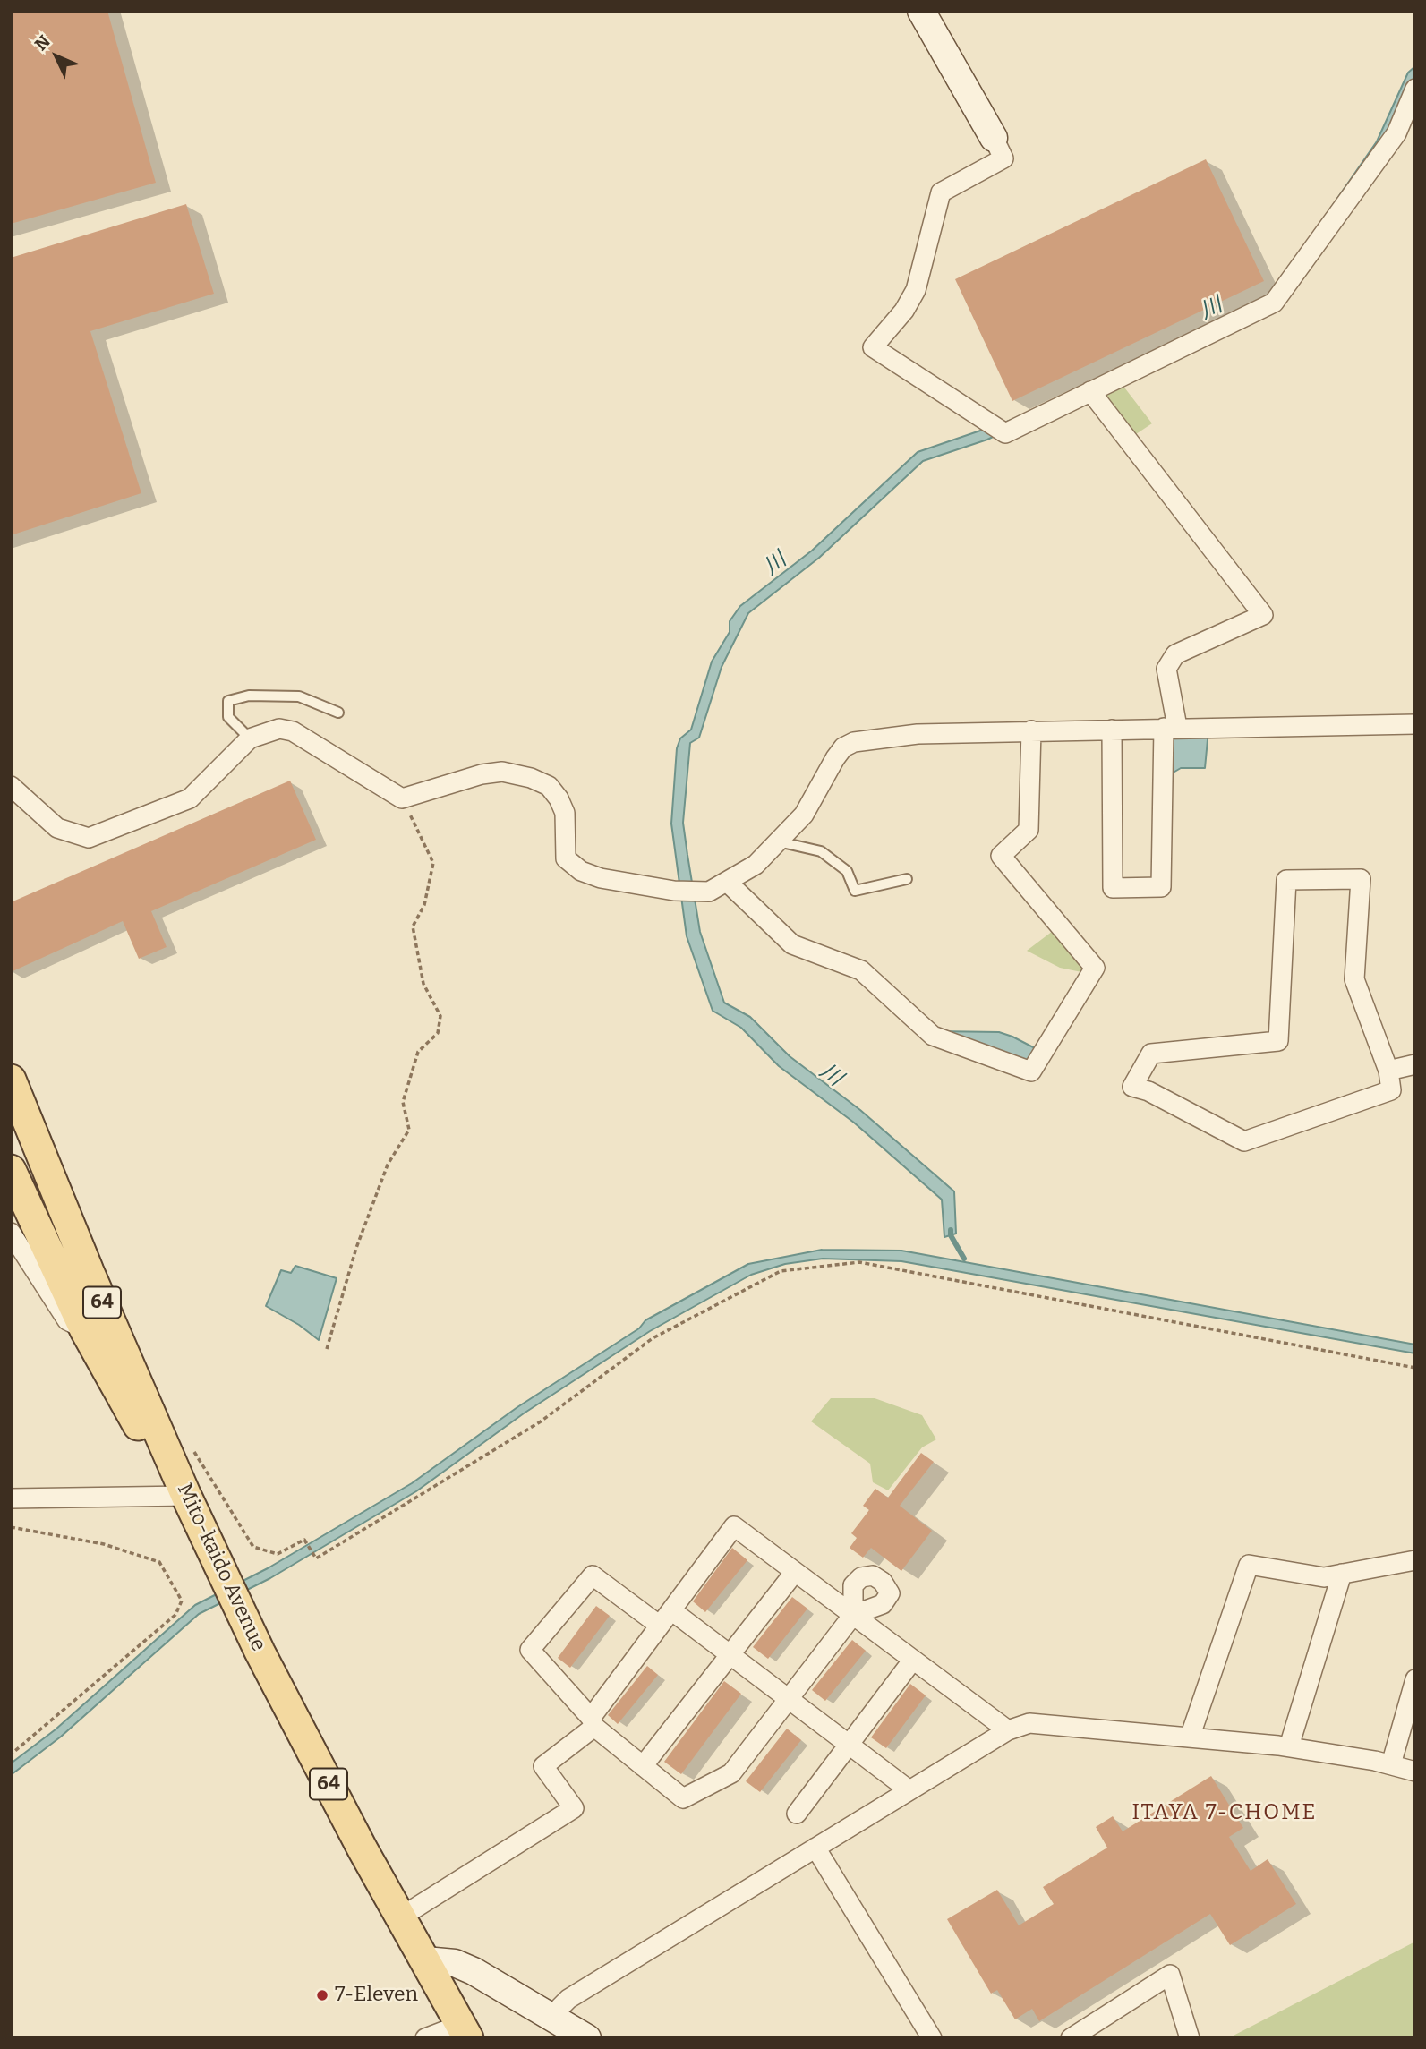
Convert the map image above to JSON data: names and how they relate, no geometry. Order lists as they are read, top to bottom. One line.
{"streets":{"main road":["64","Mito-kaido Avenue"]},"crossings":[["64","Mito-kaido Avenue"]],"districts":["ITAYA 7-CHOME"],"water":["川"],"places":["7-Eleven"],"north":"top left"}
